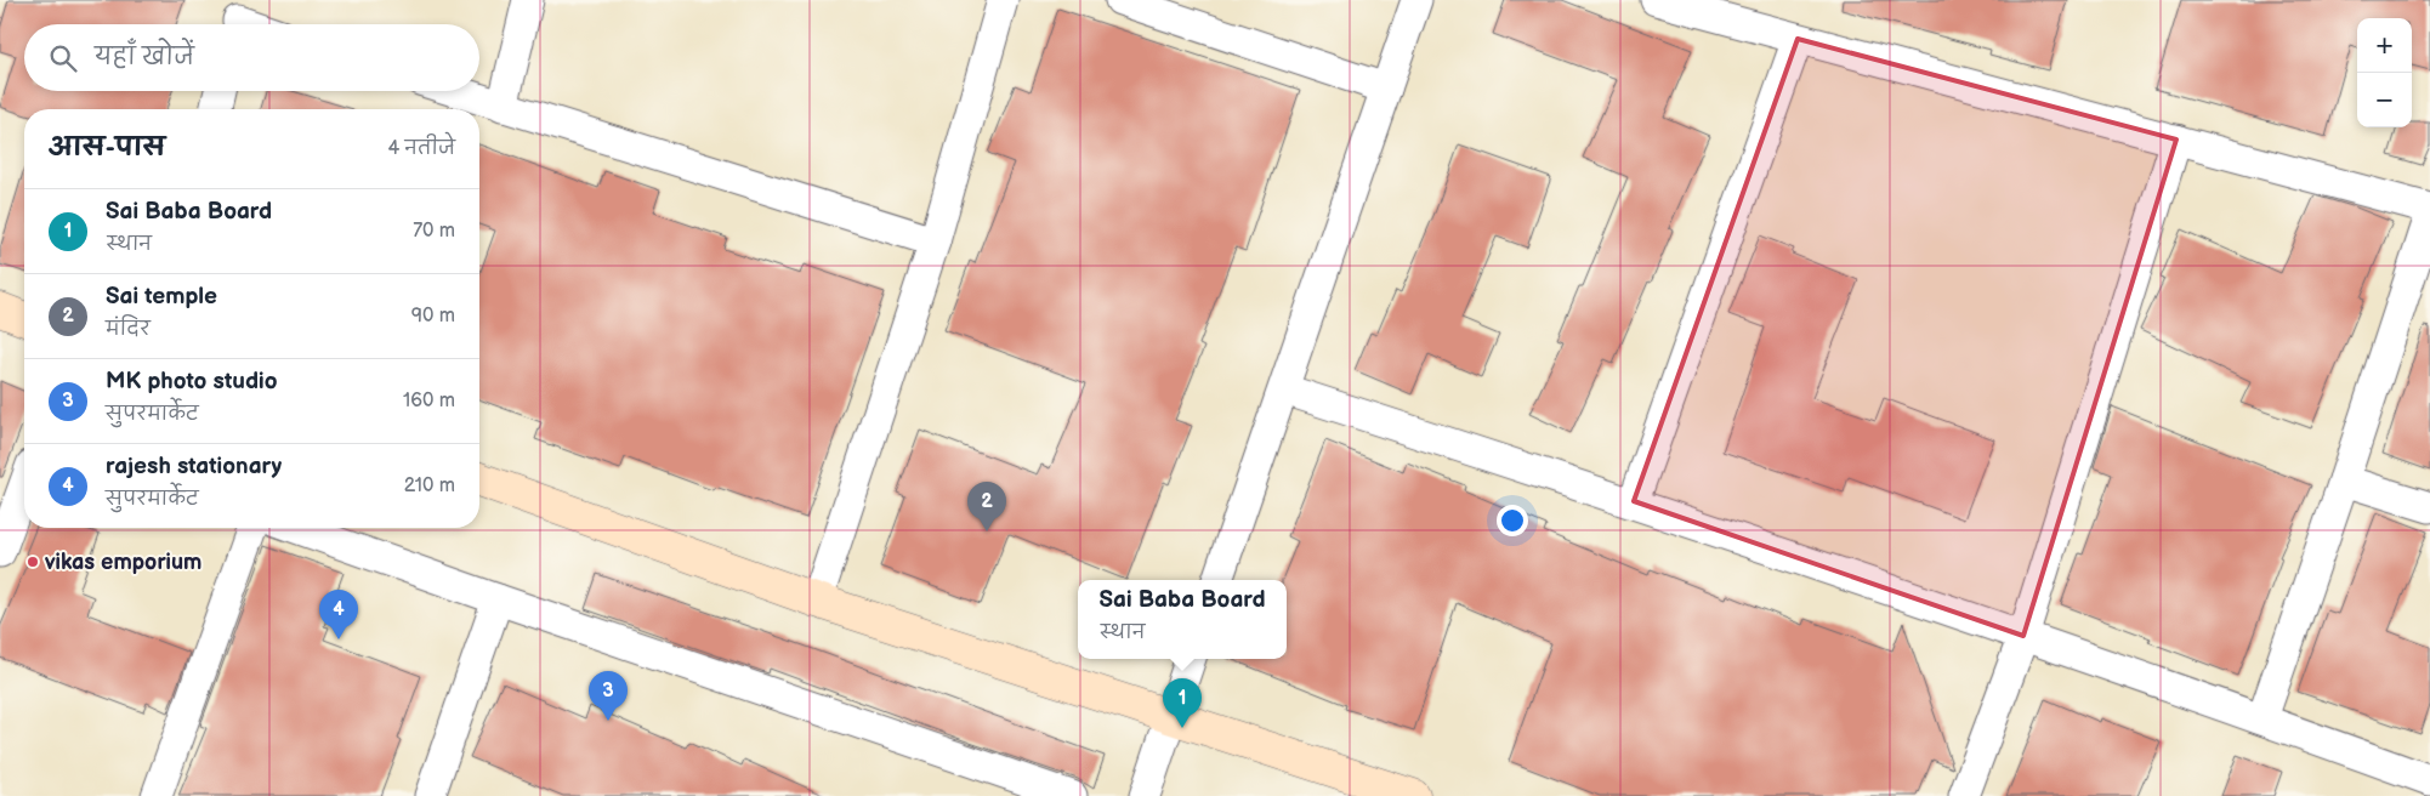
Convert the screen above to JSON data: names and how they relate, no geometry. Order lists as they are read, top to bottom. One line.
{"places":["vikas emporium"],"page":{"map_buttons":["+","−"],"search":"यहाँ खोजें","heading":["आस-पास","4 नतीजे"],"list":[{"mark":"1","name":"Sai Baba Board","note":"स्थान","value":"70 m"},{"mark":"2","name":"Sai temple","note":"मंदिर","value":"90 m"},{"mark":"3","name":"MK photo studio","note":"सुपरमार्केट","value":"160 m"},{"mark":"4","name":"rajesh stationary","note":"सुपरमार्केट","value":"210 m"}],"pins":["2","4","3","1"],"popup":["Sai Baba Board","स्थान"]}}
